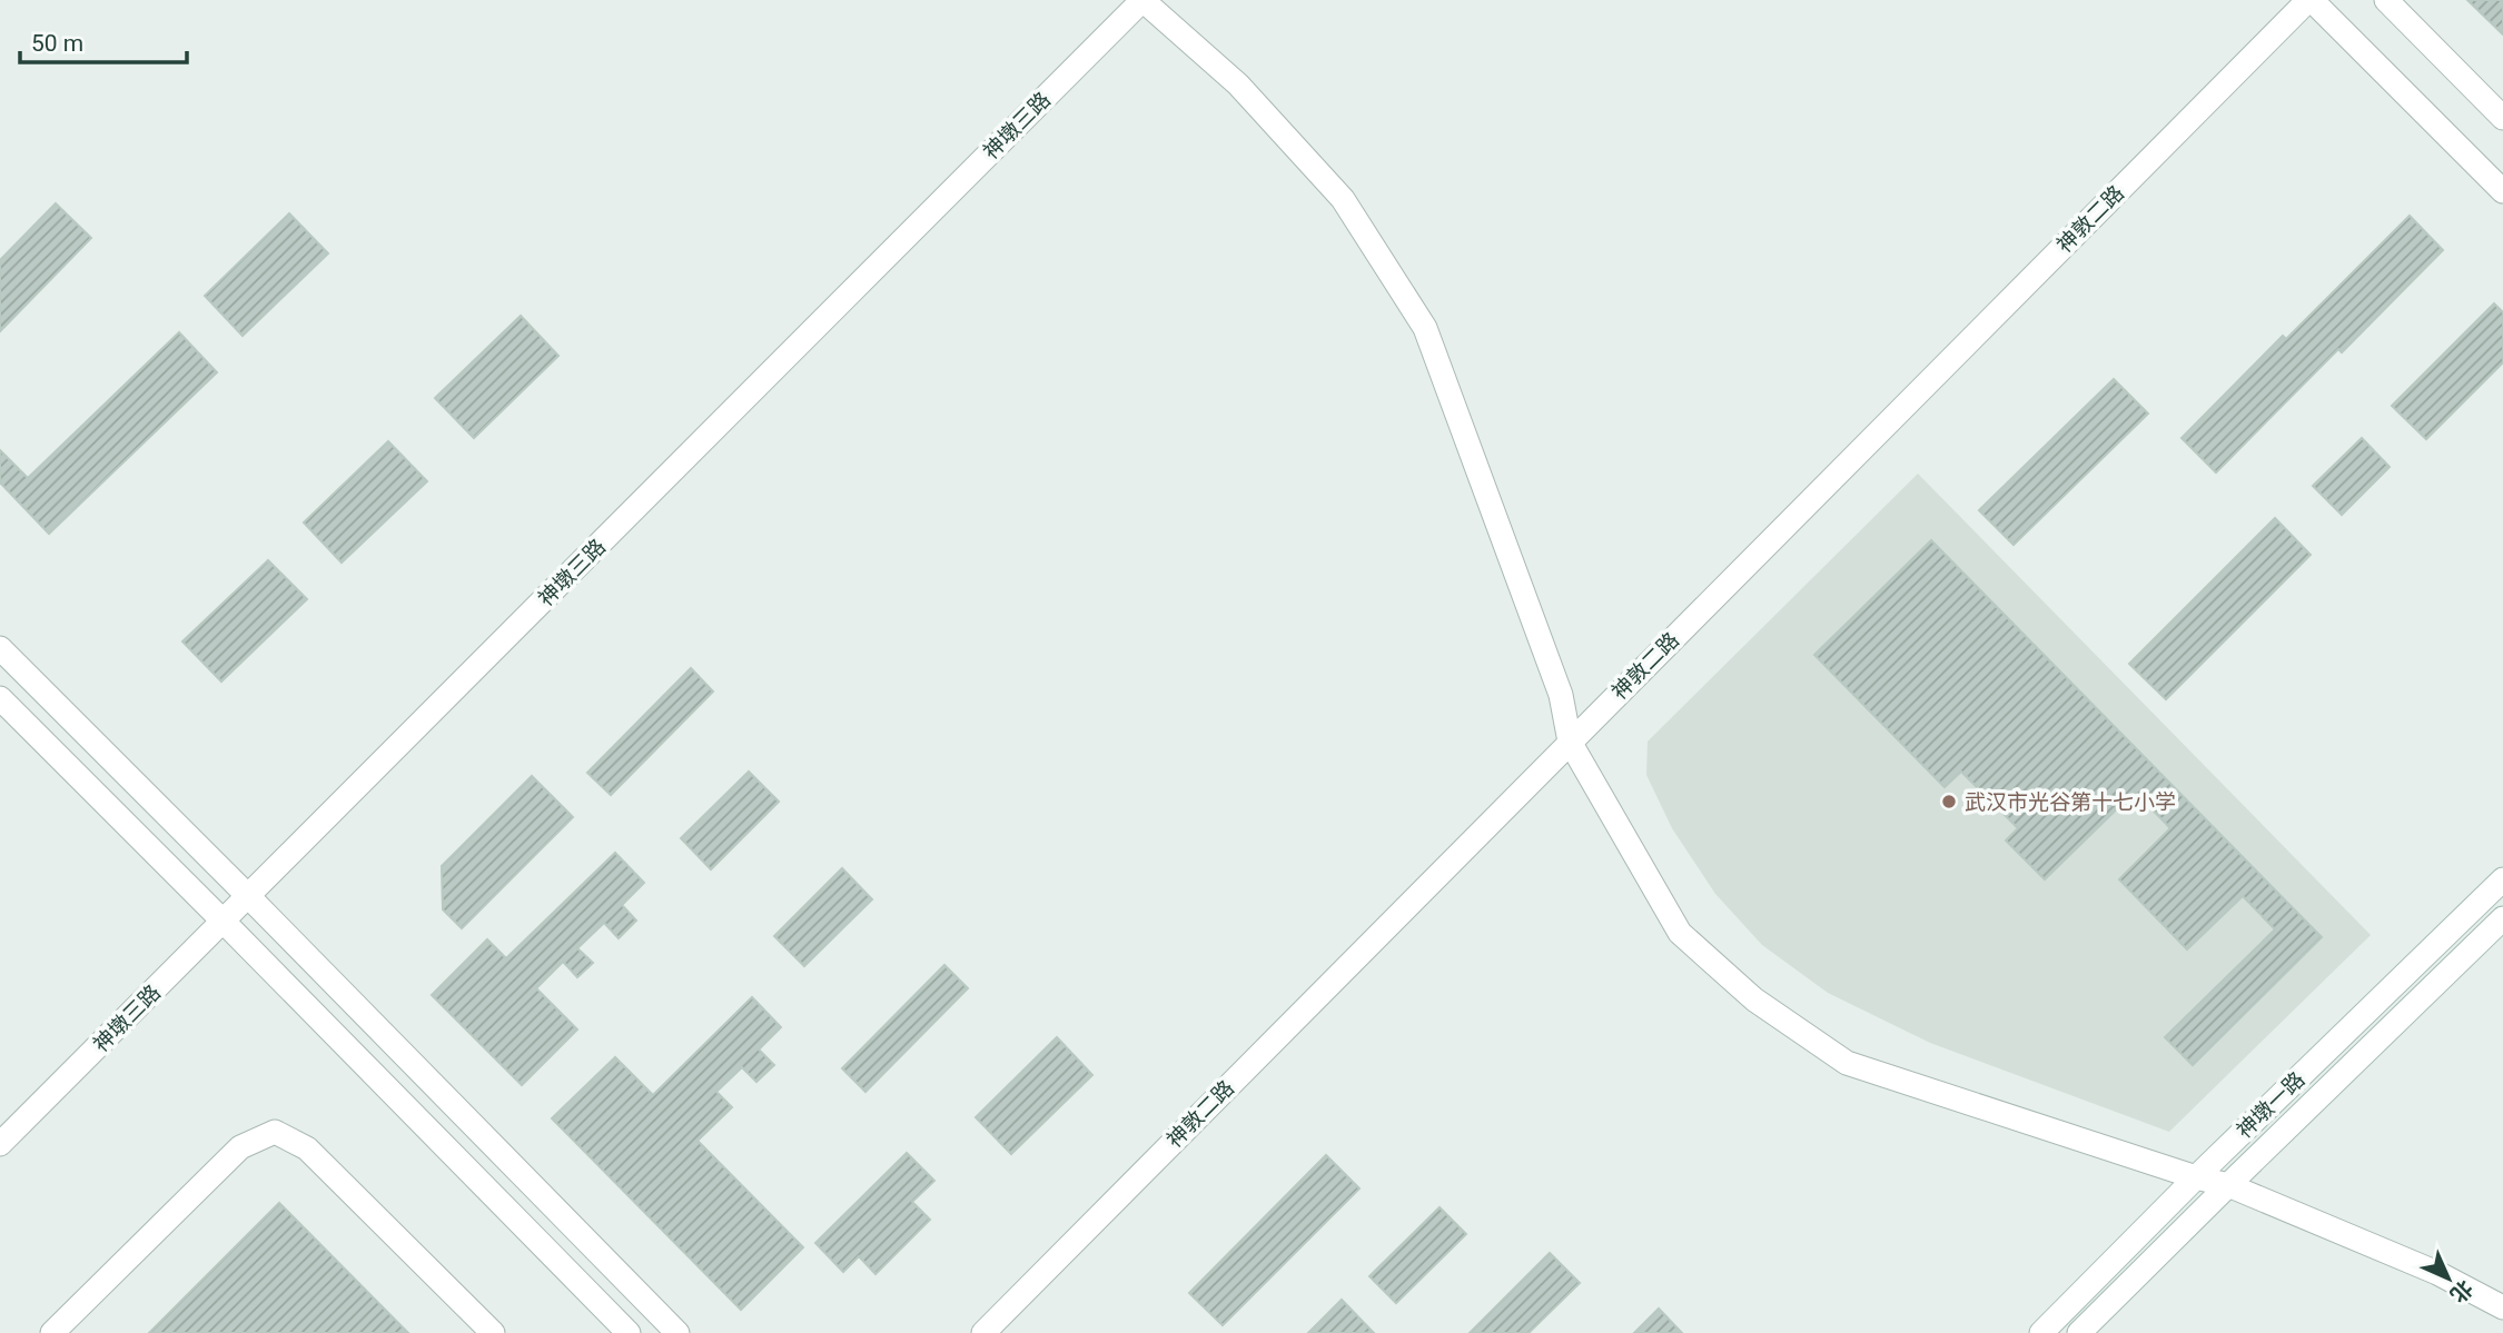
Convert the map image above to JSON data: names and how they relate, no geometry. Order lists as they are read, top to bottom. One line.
{"streets":{"street":["神墩三路","神敦二路","神墩一路"]},"places":["武汉市光谷第十七小学"],"scale_bar":"50 m","north":"bottom right"}
